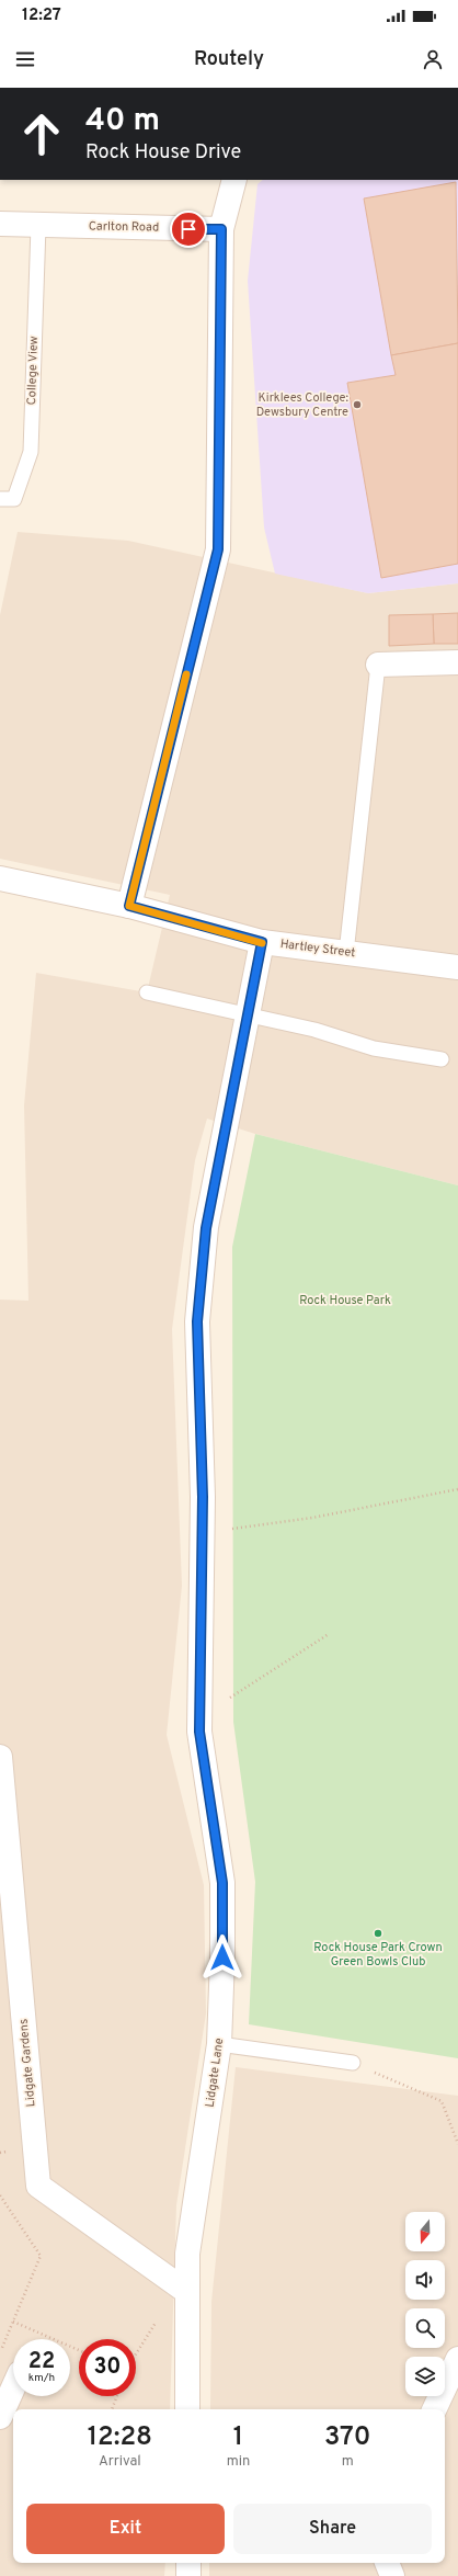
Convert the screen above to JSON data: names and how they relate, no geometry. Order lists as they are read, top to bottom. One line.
{"streets":{"street":["Carlton Road","Hartley Street","Lidgate Gardens","Lidgate Lane"],"lane":["College View"]},"crossings":[["Carlton Road","College View"],["Hartley Street","Lidgate Lane"],["Lidgate Gardens","Lidgate Lane"]],"parks":["Rock House Park"],"places":["Kirklees College: Dewsbury Centre","Rock House Park Crown Green Bowls Club"],"north":"bottom","page":{"status":"12:27","header":"Routely","turn":["40 m","Rock House Drive"],"speed":"22 km/h","limit":"30","eta":["12:28","Arrival","1","min","370","m"],"buttons":["Exit","Share"]}}
